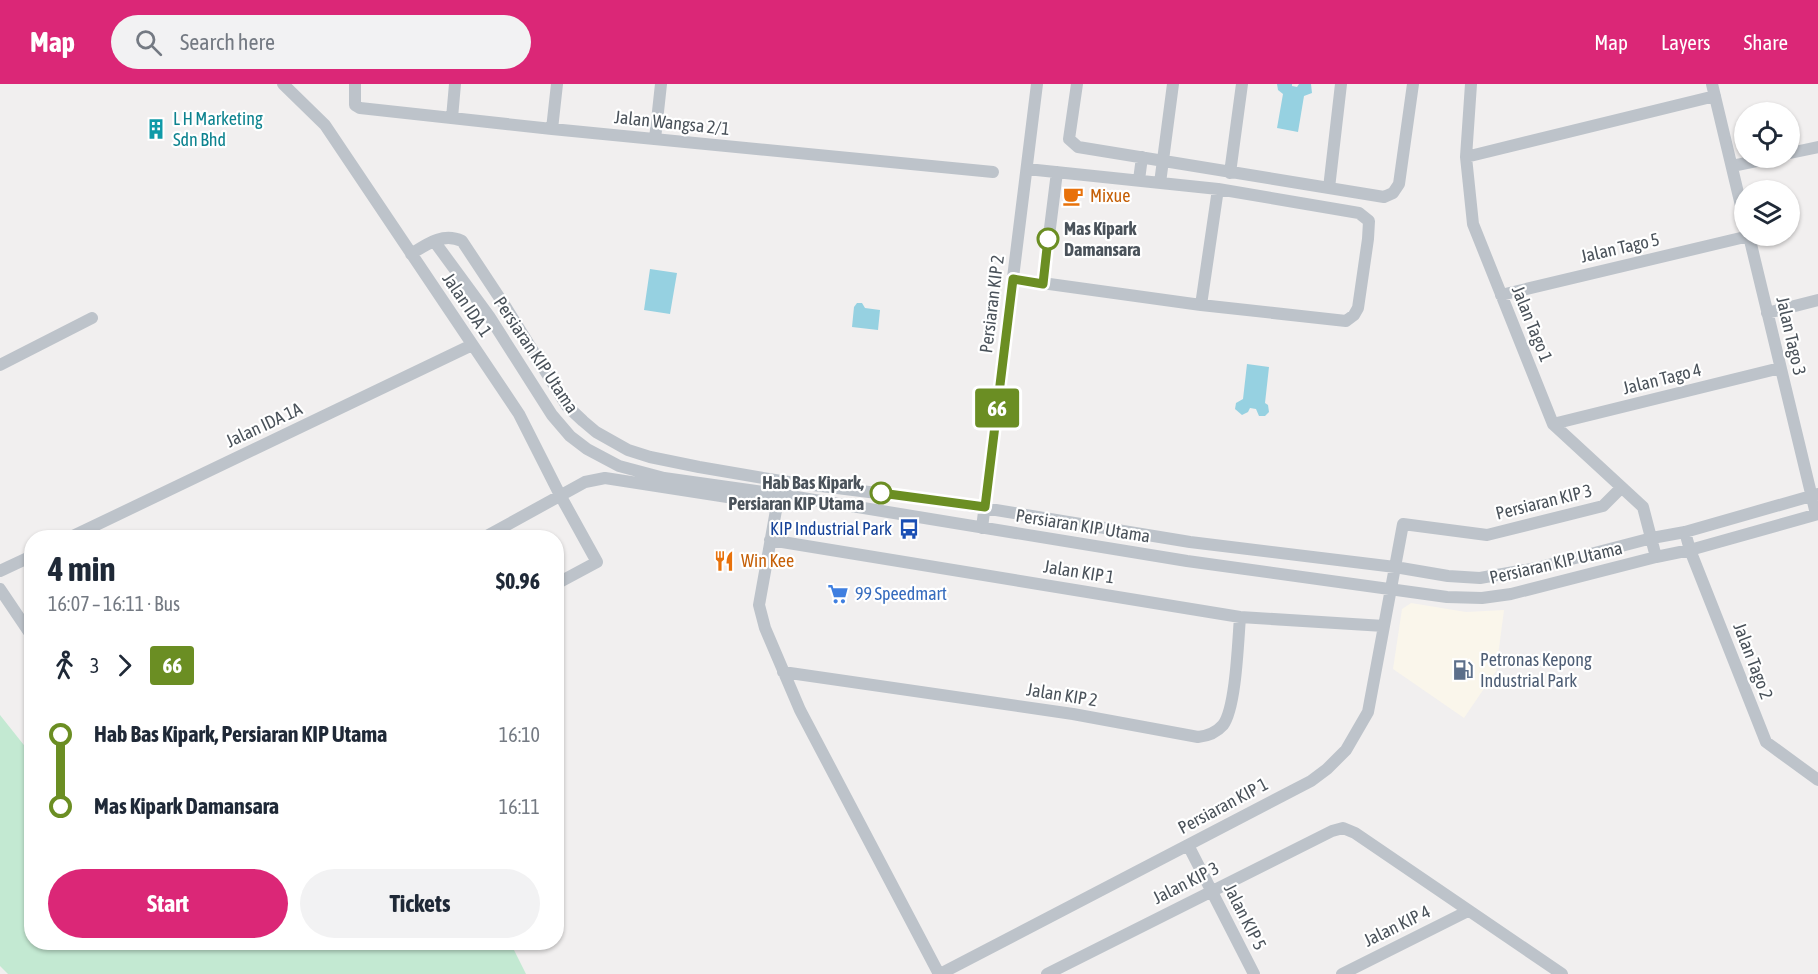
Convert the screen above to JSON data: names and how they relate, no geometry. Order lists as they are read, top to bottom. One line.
{"streets":{"street":["Jalan Wangsa 2/1","Jalan Tago 5","Persiaran KIP 2","Jalan IDA 1","Jalan Tago 1","Jalan Tago 3","Persiaran KIP Utama","Jalan Tago 4","Jalan IDA 1A","Persiaran KIP 3","Jalan KIP 1","Jalan Tago 2","Jalan KIP 2","Persiaran KIP 1","Jalan KIP 3","Jalan KIP 5","Jalan KIP 4"]},"crossings":[["Jalan Tago 5","Jalan Tago 1"],["Persiaran KIP 2","Persiaran KIP Utama"],["Jalan IDA 1","Jalan IDA 1A"],["Jalan Tago 1","Persiaran KIP Utama"],["Jalan Tago 1","Jalan Tago 4"],["Jalan Tago 1","Persiaran KIP 3"],["Jalan Tago 3","Jalan Tago 4"],["Persiaran KIP Utama","Persiaran KIP 3"],["Persiaran KIP Utama","Persiaran KIP 1"],["Persiaran KIP 3","Persiaran KIP 1"],["Jalan KIP 1","Jalan KIP 2"],["Jalan KIP 1","Persiaran KIP 1"],["Jalan KIP 2","Persiaran KIP 1"],["Persiaran KIP 1","Jalan KIP 5"],["Jalan KIP 3","Jalan KIP 5"],["Jalan KIP 3","Jalan KIP 4"]],"places":{"building":["L H Marketing Sdn Bhd"],"cafe":["Mixue"],"other":["Mas Kipark Damansara","Hab Bas Kipark, Persiaran KIP Utama"],"bus stop":["KIP Industrial Park"],"restaurant":["Win Kee"],"supermarket":["99 Speedmart"],"fuel station":["Petronas Kepong Industrial Park"]},"lines":["bus line 66"],"page":{"header":"Map","search":"Search here","nav":["Map","Layers","Share"],"on_map":"66","heading":["4 min","16:07 – 16:11 · Bus","$0.96"],"legs":["3","66"],"list":[{"name":"Hab Bas Kipark, Persiaran KIP Utama","value":"16:10"},{"name":"Mas Kipark Damansara","value":"16:11"}],"buttons":["Start","Tickets"]}}
